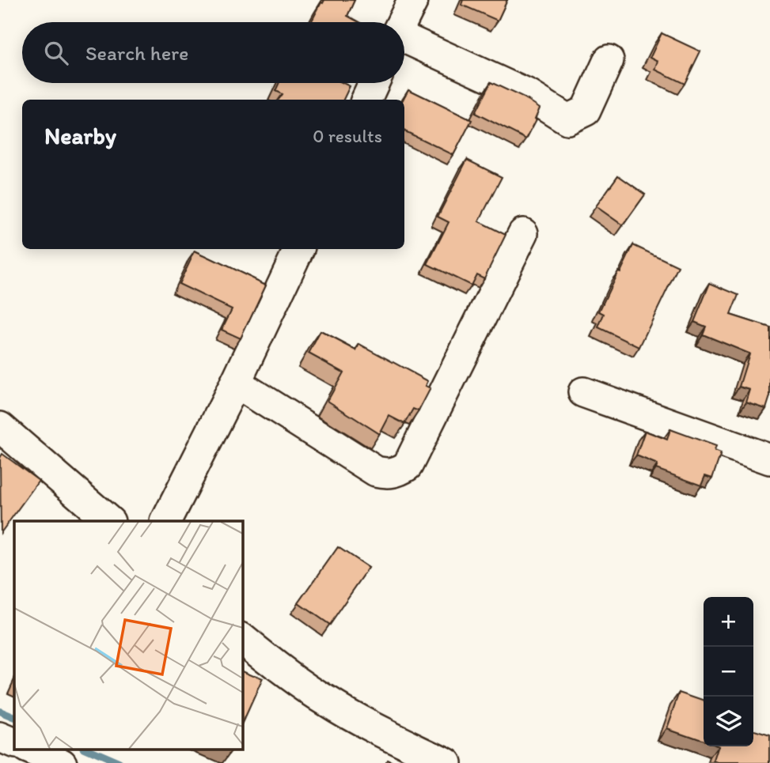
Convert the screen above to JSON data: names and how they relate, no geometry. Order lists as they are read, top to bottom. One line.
{"page":{"search":"Search here","heading":["Nearby","0 results"],"map_buttons":["+","−"]}}
